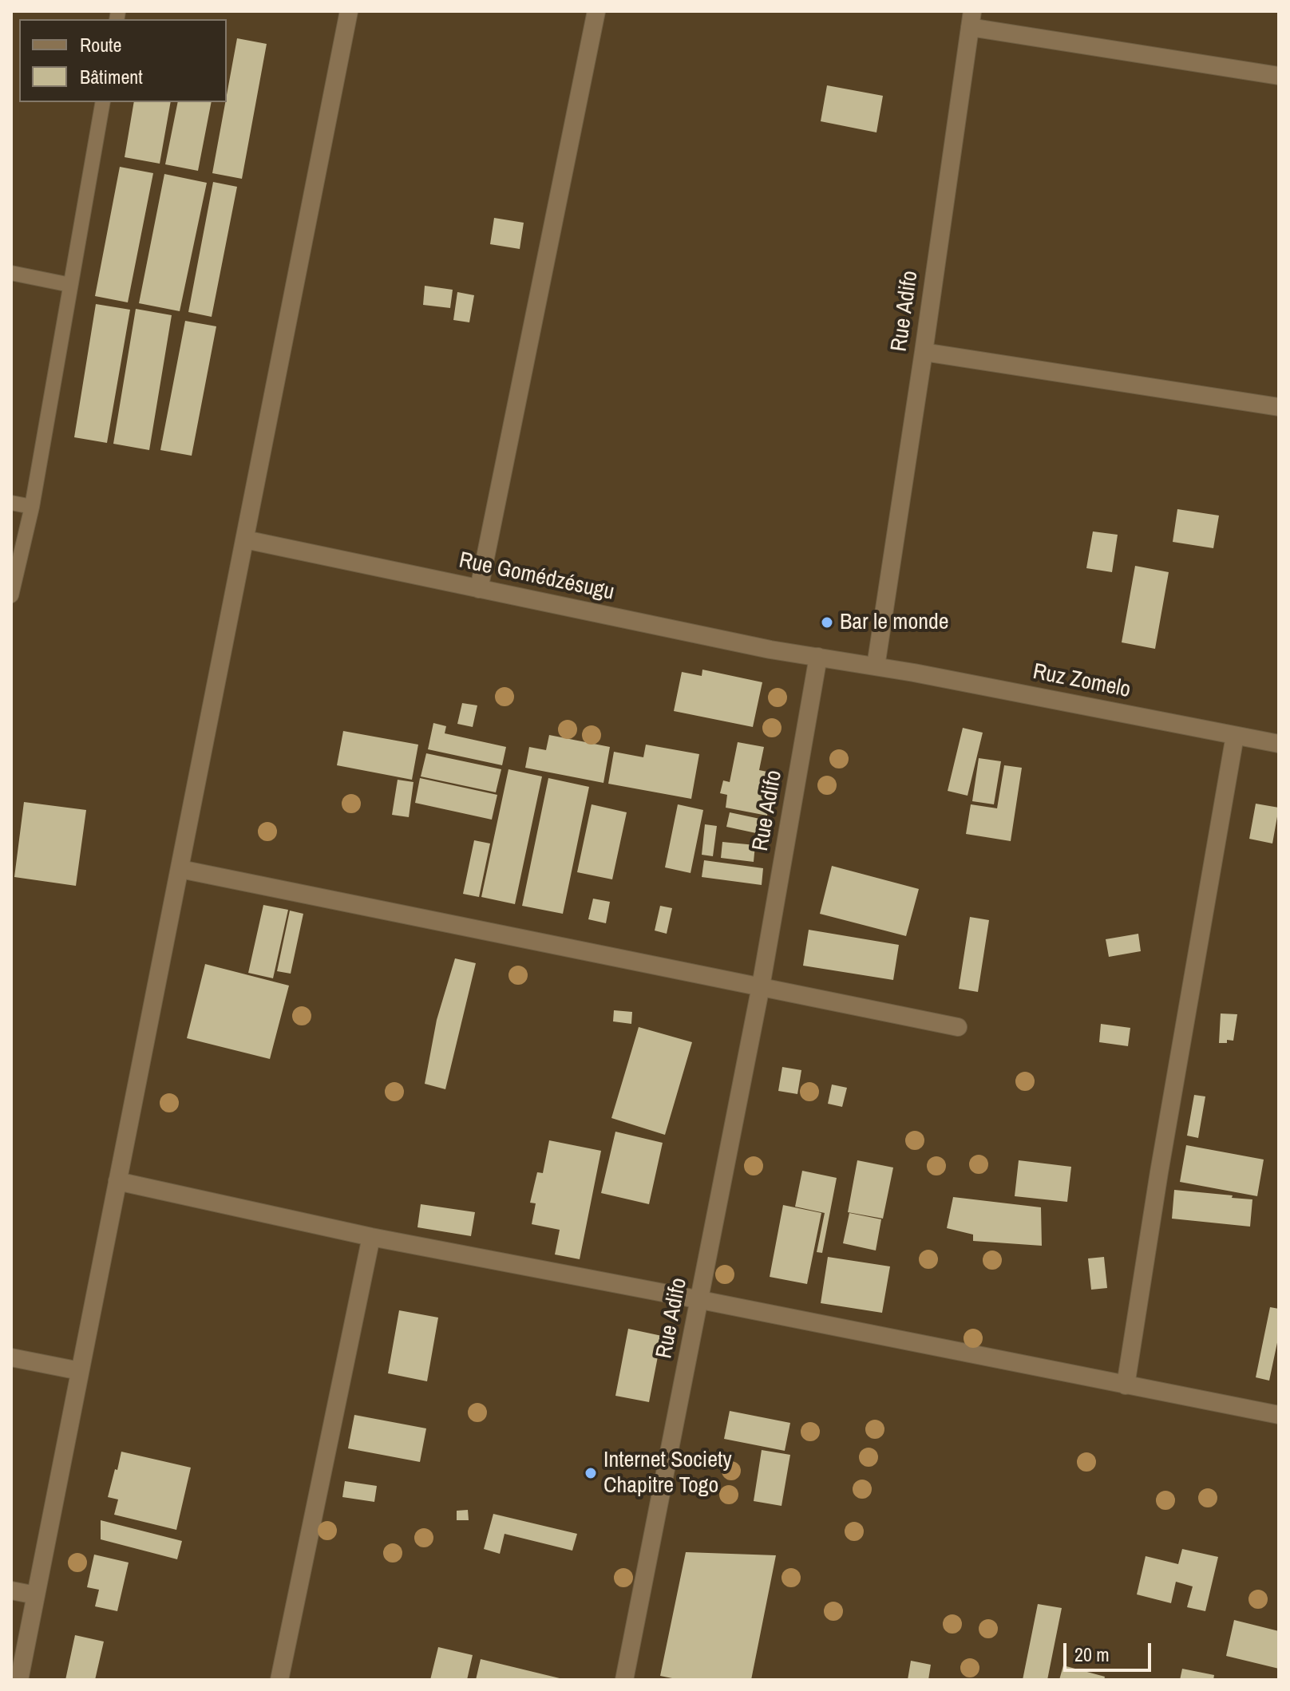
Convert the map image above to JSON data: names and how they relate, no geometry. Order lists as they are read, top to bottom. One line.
{"streets":{"street":["Rue Adifo","Rue Gomédzésugu","Ruz Zomelo"]},"crossings":[["Rue Adifo","Rue Gomédzésugu"],["Rue Adifo","Ruz Zomelo"]],"places":["Bar le monde","Internet Society Chapitre Togo"],"legend":["Route","Bâtiment"],"scale_bar":"20 m"}
